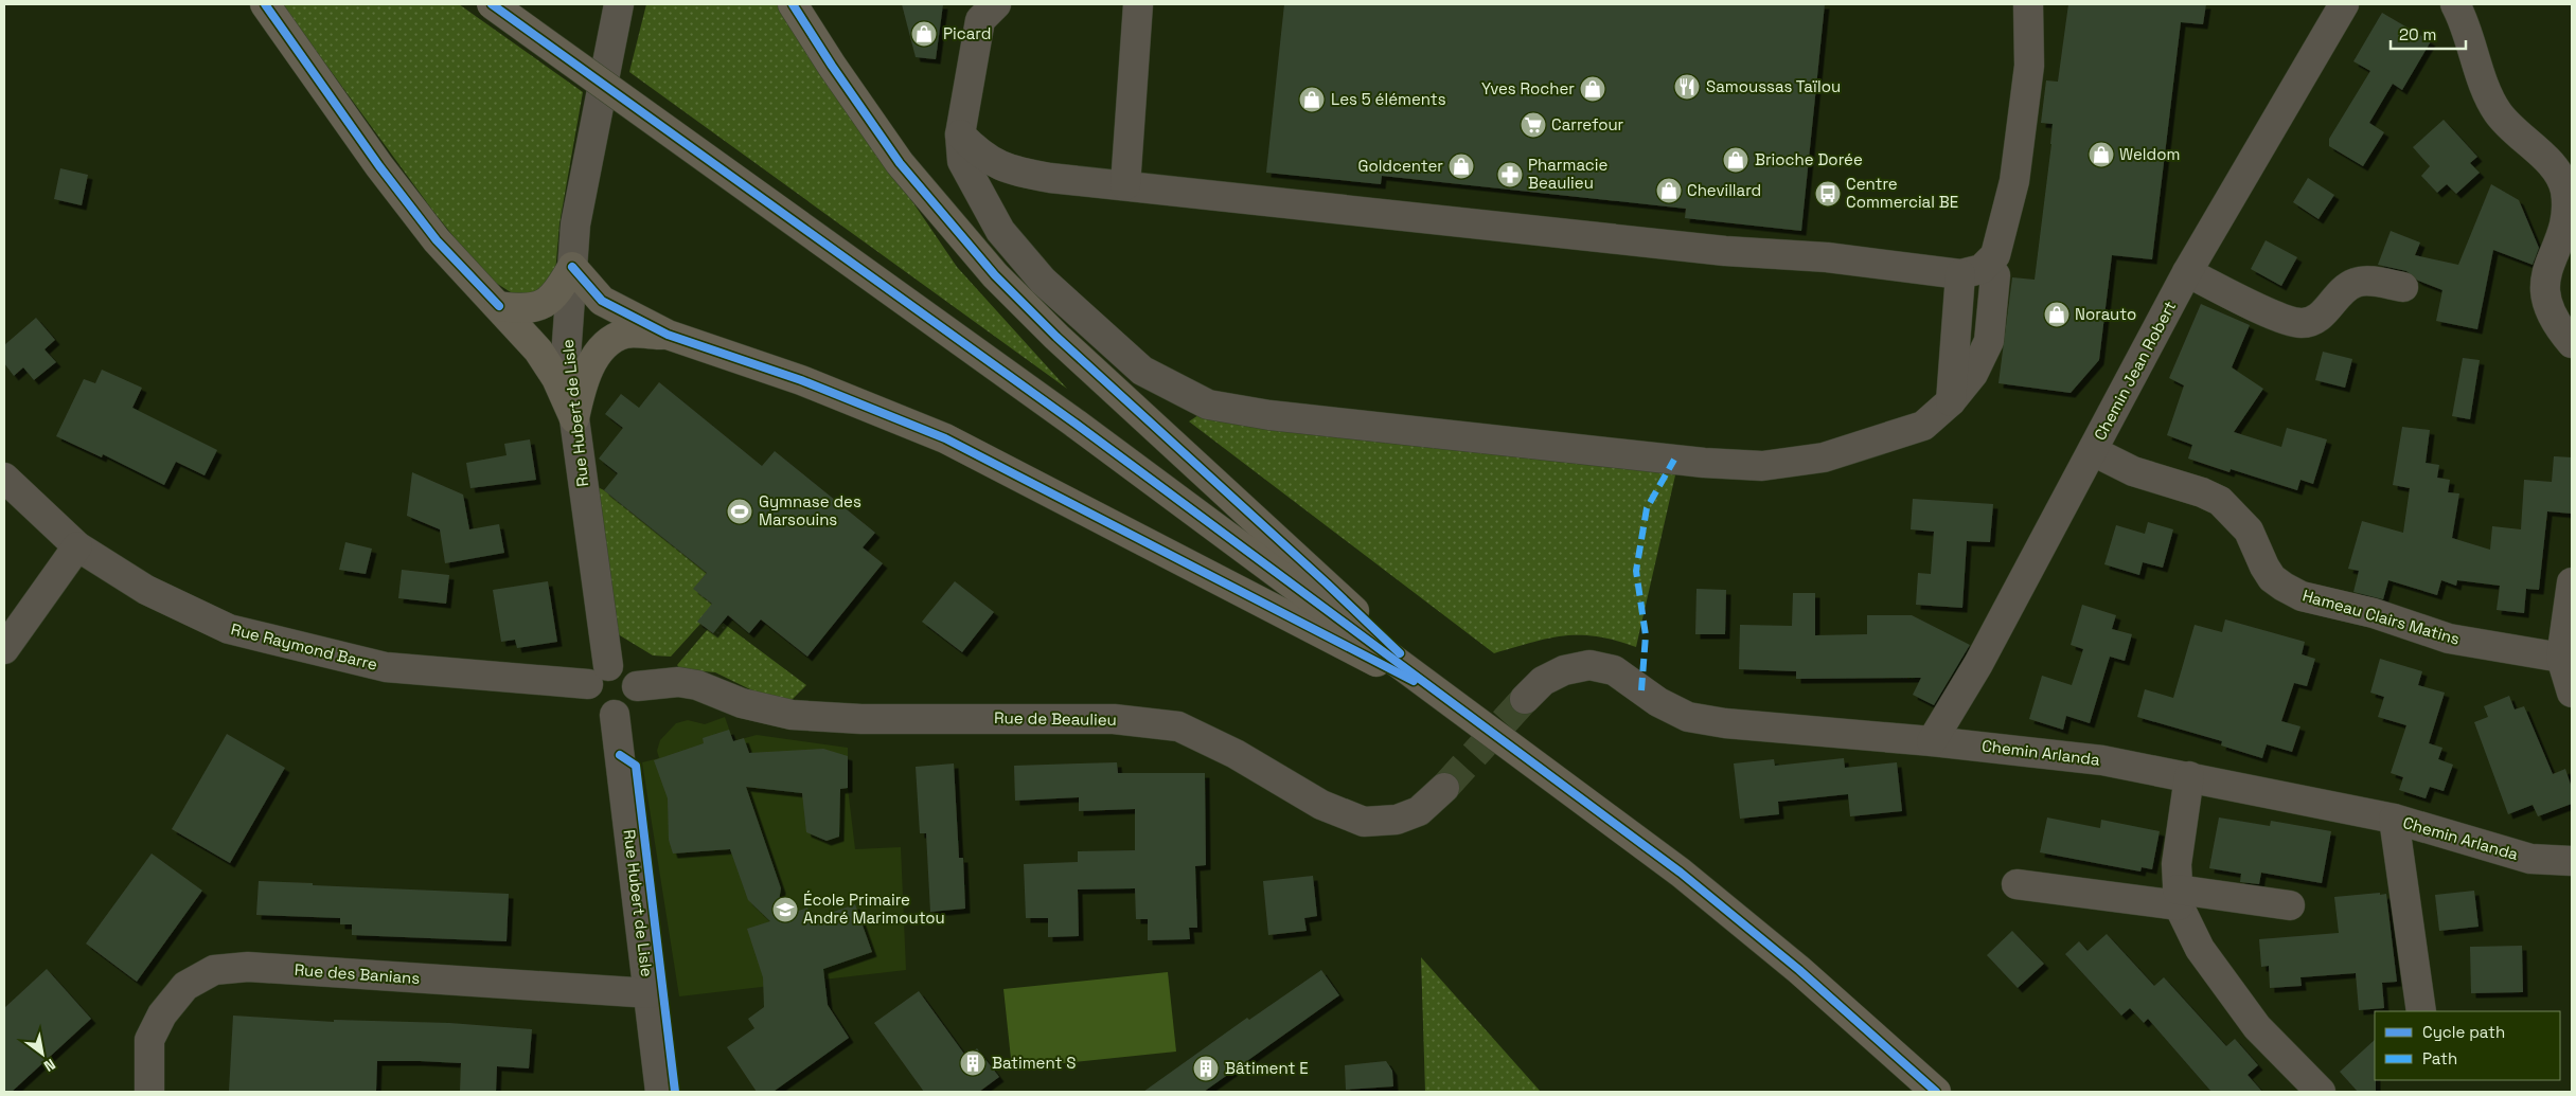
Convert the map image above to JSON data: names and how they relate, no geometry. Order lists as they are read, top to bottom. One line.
{"streets":{"street":["Chemin Jean Robert","Rue Hubert de Lisle","Hameau Clairs Matins","Rue Raymond Barre","Rue de Beaulieu","Chemin Arlanda","Rue des Banians"]},"crossings":[["Chemin Jean Robert","Hameau Clairs Matins"],["Chemin Jean Robert","Chemin Arlanda"],["Rue Hubert de Lisle","Rue Raymond Barre"],["Rue Hubert de Lisle","Rue de Beaulieu"],["Rue Hubert de Lisle","Rue des Banians"],["Rue Raymond Barre","Rue de Beaulieu"]],"places":{"shop":["Picard","Yves Rocher","Les 5 éléments","Weldom","Brioche Dorée","Goldcenter","Chevillard","Norauto"],"restaurant":["Samoussas Taïlou"],"supermarket":["Carrefour"],"pharmacy":["Pharmacie Beaulieu"],"bus stop":["Centre Commercial BE"],"sports":["Gymnase des Marsouins"],"school or university":["École Primaire André Marimoutou"],"building":["Batiment S","Bâtiment E"]},"legend":["Cycle path","Path"],"scale_bar":"20 m","north":"bottom right"}
